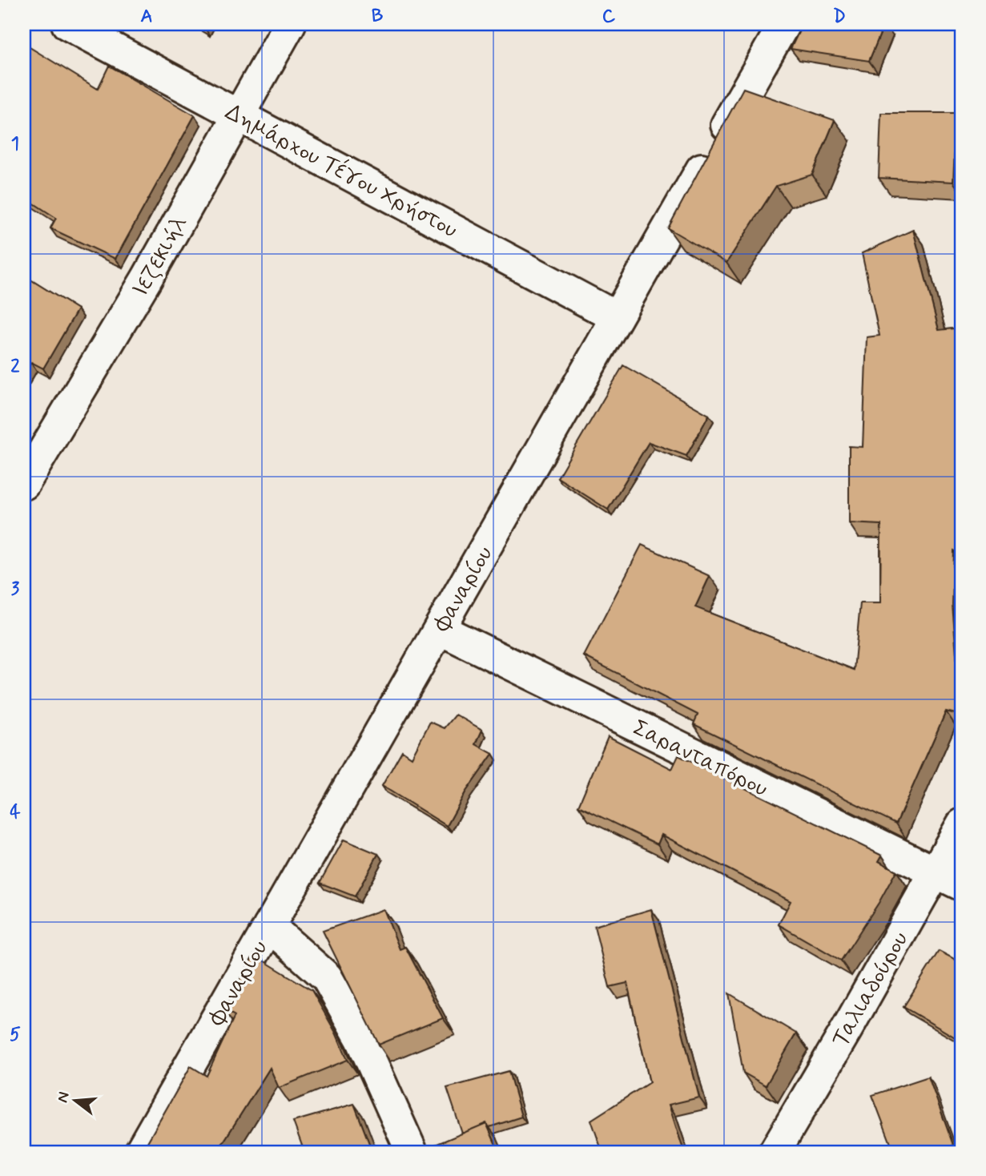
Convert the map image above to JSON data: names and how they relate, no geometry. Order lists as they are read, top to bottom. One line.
{"streets":{"street":["Δημάρχου Τέγου Χρήστου","Ιεζεκιήλ","Φαναρίου","Σαρανταπόρου","Ταλιαδούρου"]},"crossings":[["Δημάρχου Τέγου Χρήστου","Ιεζεκιήλ"],["Δημάρχου Τέγου Χρήστου","Φαναρίου"],["Φαναρίου","Σαρανταπόρου"],["Σαρανταπόρου","Ταλιαδούρου"]],"north":"left","grid":{"columns":["A","B","C","D"],"rows":["1","2","3","4","5"]}}
